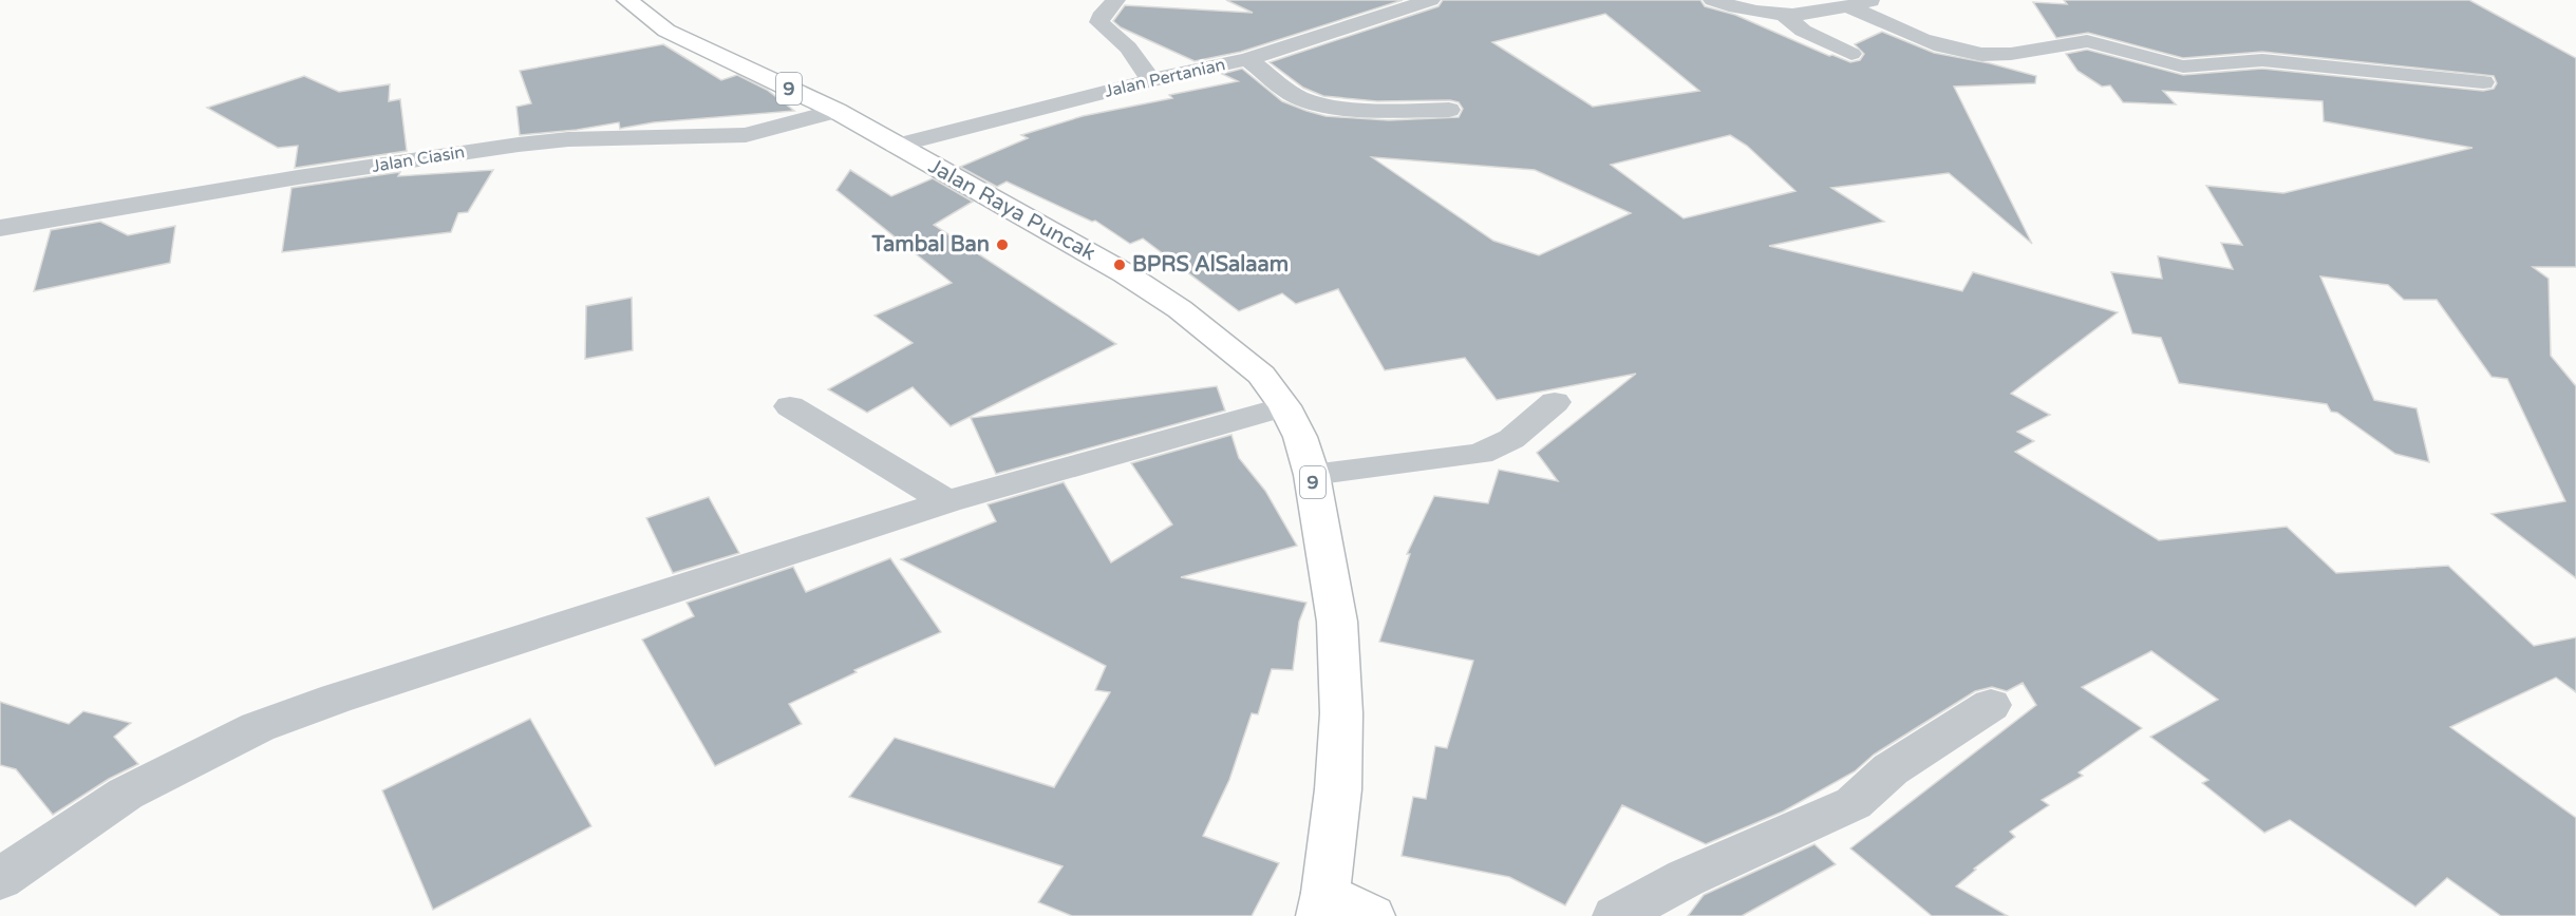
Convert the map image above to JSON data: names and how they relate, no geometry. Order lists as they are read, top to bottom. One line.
{"streets":{"main road":["9","Jalan Raya Puncak"],"street":["Jalan Pertanian","Jalan Ciasin"]},"crossings":[["Jalan Pertanian","Jalan Raya Puncak"],["Jalan Ciasin","Jalan Raya Puncak"]],"places":["Tambal Ban","BPRS AlSalaam"]}
